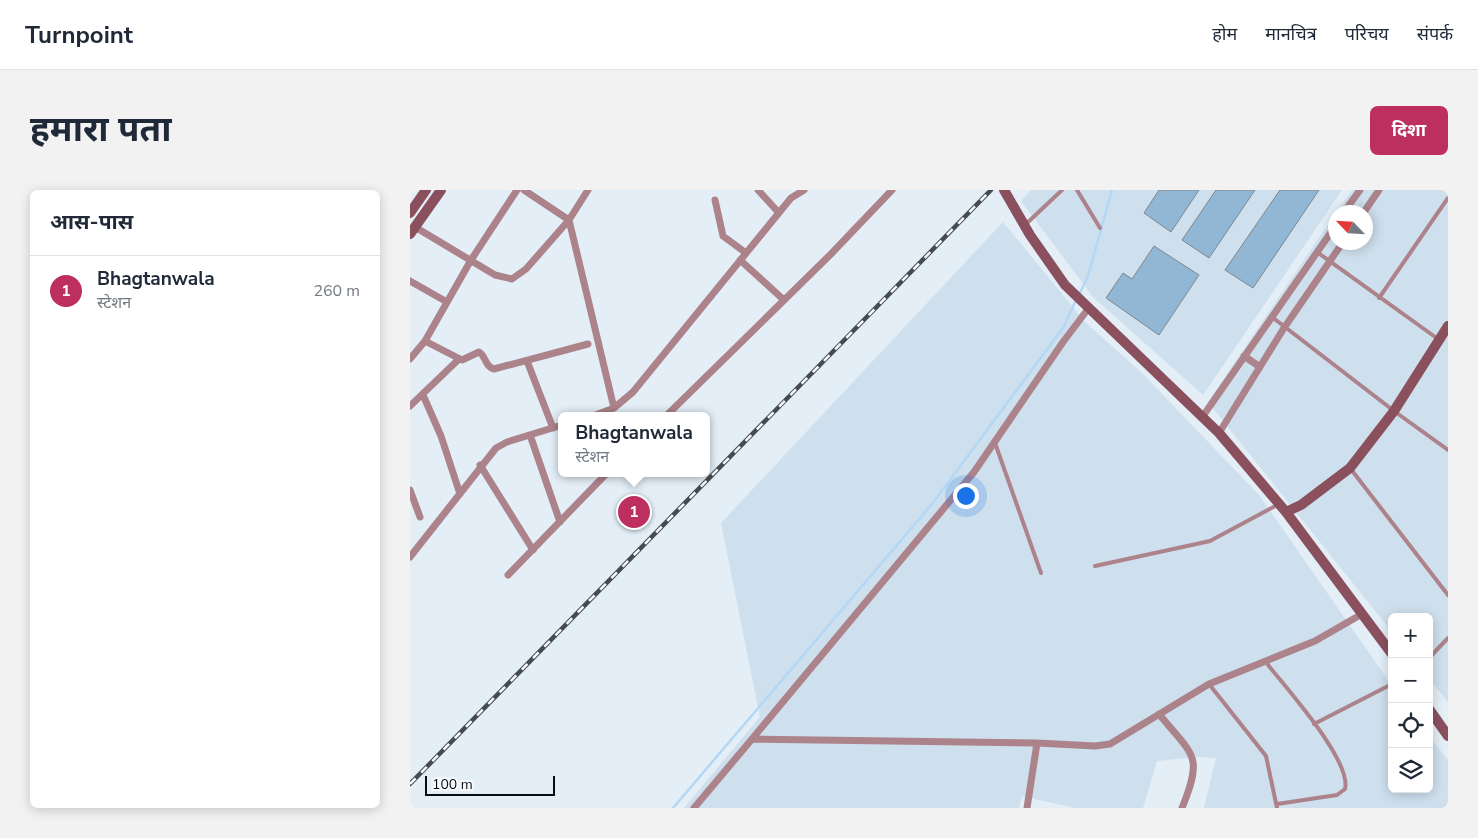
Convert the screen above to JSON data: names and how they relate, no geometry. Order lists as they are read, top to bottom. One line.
{"scale_bar":"100 m","north":"top left","page":{"header":"Turnpoint","nav":["होम","मानचित्र","परिचय","संपर्क"],"title":"हमारा पता","buttons":"दिशा","heading":"आस-पास","list":[{"mark":"1","name":"Bhagtanwala","note":"स्टेशन","value":"260 m"}],"popup":["Bhagtanwala","स्टेशन"],"pins":"1","map_buttons":["+","−"],"scale":"100 m"}}
